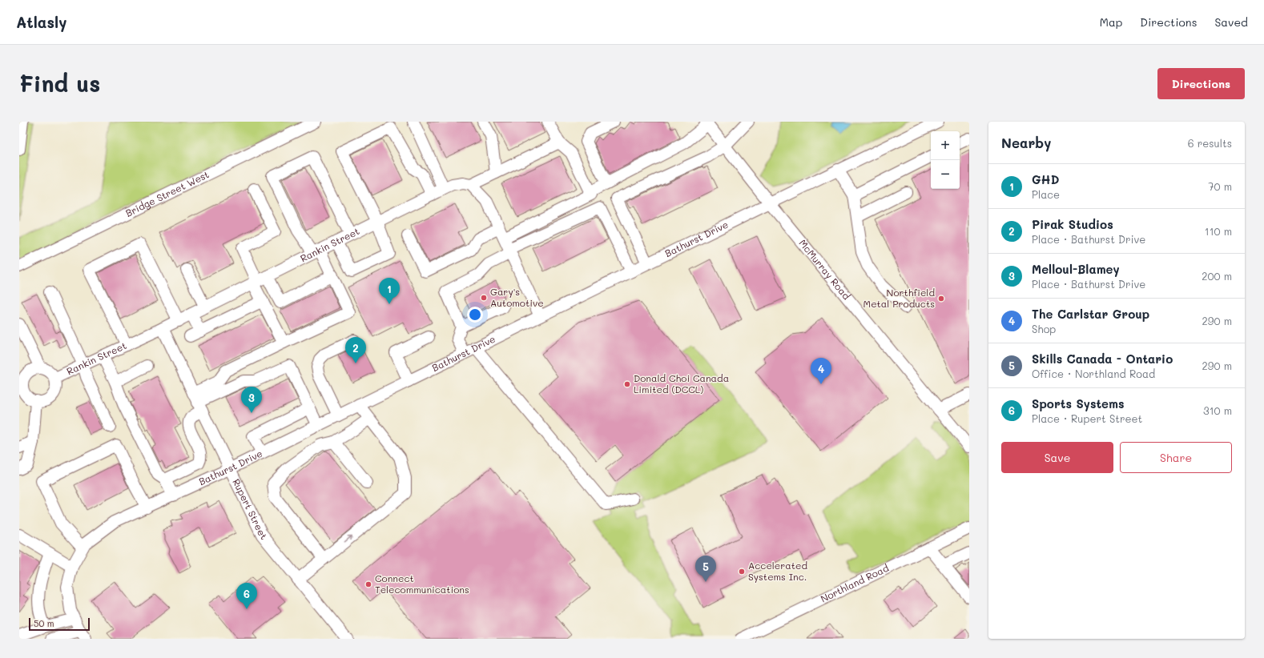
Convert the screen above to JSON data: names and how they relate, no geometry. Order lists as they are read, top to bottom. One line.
{"streets":{"street":["Bridge Street West","Bathurst Drive","Rankin Street","McMurray Road","Rupert Street","Northland Road"]},"crossings":[["Bathurst Drive","McMurray Road"],["Bathurst Drive","Rupert Street"],["Rankin Street","Rupert Street"]],"places":["Gary's Automotive","Northfield Metal Products","Donald Choi Canada Limited (DCCL)","Accelerated Systems Inc.","Connect Telecommunications"],"scale_bar":"50 m","page":{"header":"Atlasly","nav":["Map","Directions","Saved"],"buttons":["Directions",["Save","Share"]],"title":"Find us","heading":["Nearby","6 results"],"map_buttons":["+","−"],"list":[{"mark":"1","name":"GHD","note":"Place","value":"70 m"},{"mark":"2","name":"Pirak Studios","note":"Place · Bathurst Drive","value":"110 m"},{"mark":"3","name":"Melloul-Blamey","note":"Place · Bathurst Drive","value":"200 m"},{"mark":"4","name":"The Carlstar Group","note":"Shop","value":"290 m"},{"mark":"5","name":"Skills Canada - Ontario","note":"Office · Northland Road","value":"290 m"},{"mark":"6","name":"Sports Systems","note":"Place · Rupert Street","value":"310 m"}],"pins":["1","2","4","3","5","6"],"scale":"50 m"}}
